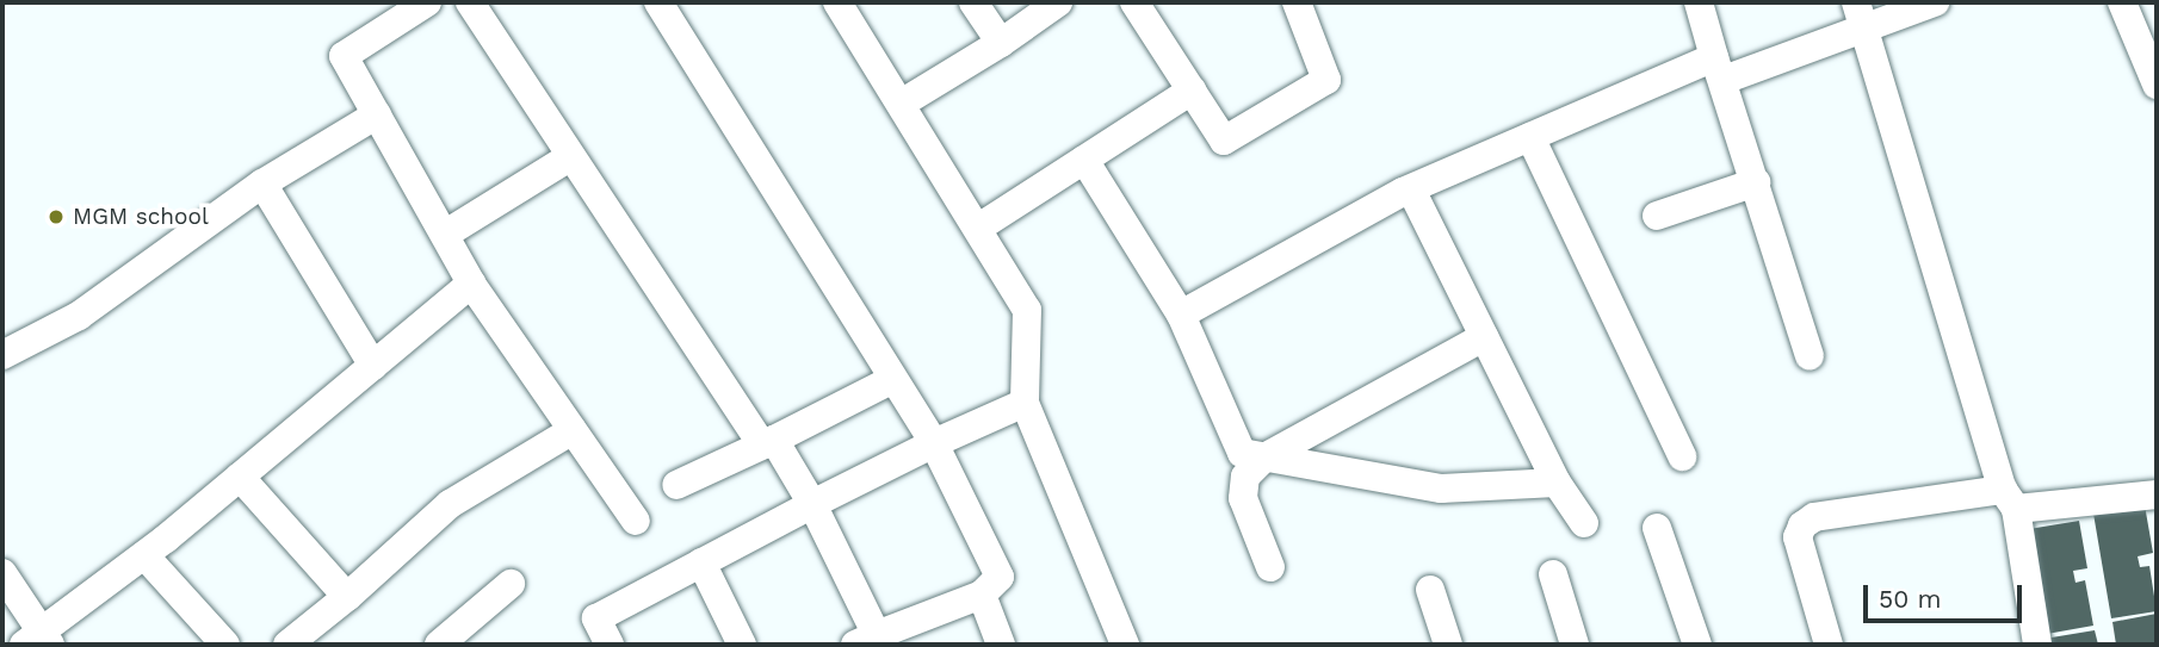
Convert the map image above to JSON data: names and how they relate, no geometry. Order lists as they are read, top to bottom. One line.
{"places":["MGM school"],"scale_bar":"50 m"}
